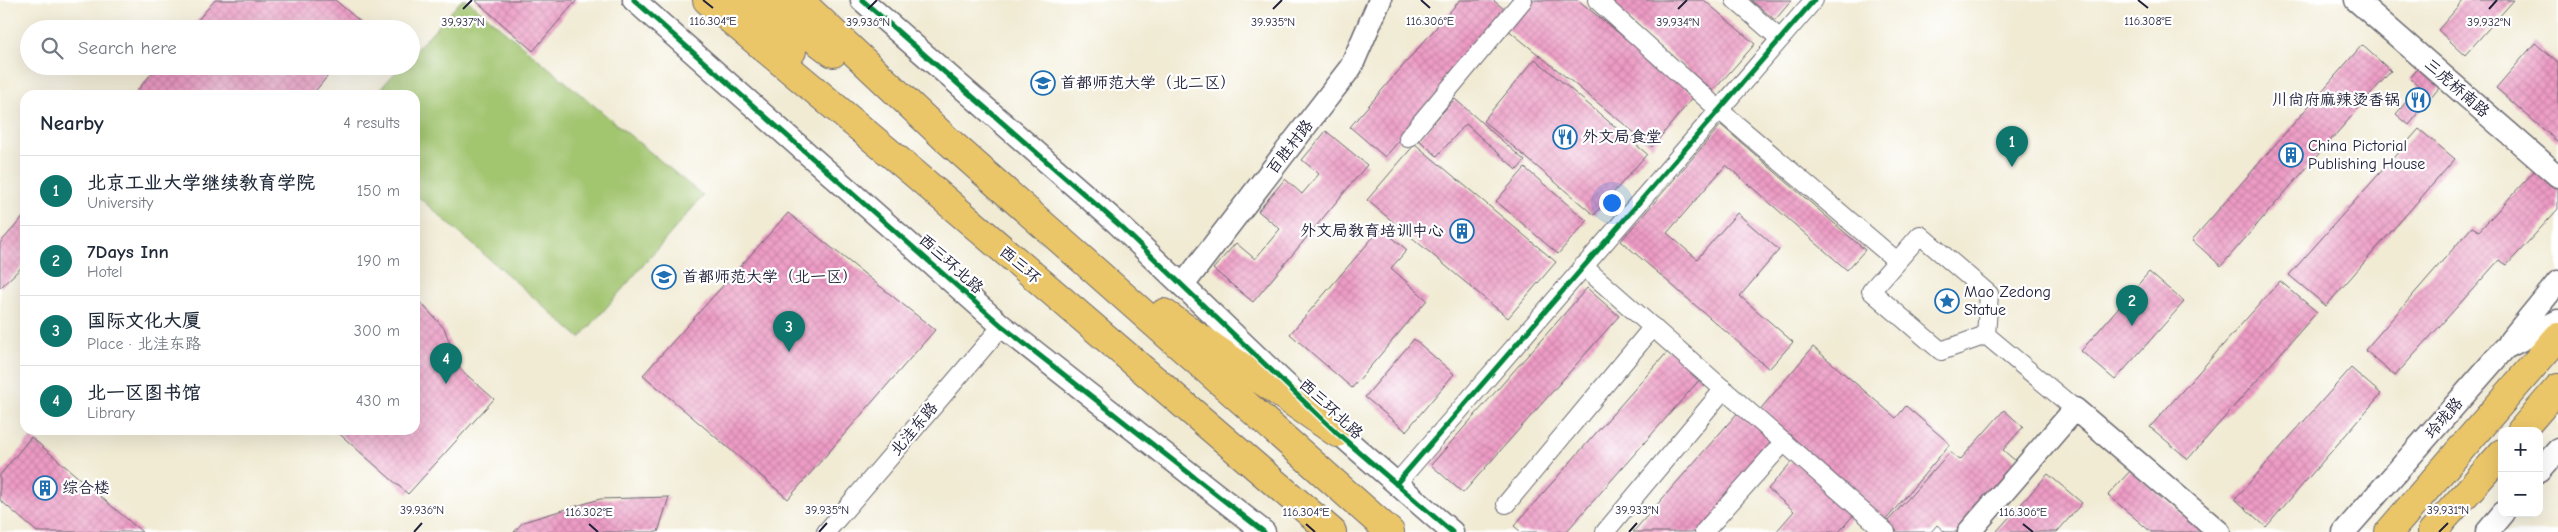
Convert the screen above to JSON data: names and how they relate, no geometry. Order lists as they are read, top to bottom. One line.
{"streets":{"main road":["西三环"],"street":["三虎桥南路","百胜村路","西三环北路","玲珑路","北洼东路"]},"crossings":[["百胜村路","西三环北路"],["西三环北路","北洼东路"]],"places":{"school or university":["首都师范大学（北二区）","首都师范大学（北一区）"],"restaurant":["川尚府麻辣烫香锅","外文局食堂"],"building":["China Pictorial Publishing House","外文局教育培训中心","综合楼"],"place":["Mao Zedong Statue"]},"page":{"search":"Search here","heading":["Nearby","4 results"],"pins":["1","2","3","4"],"list":[{"mark":"1","name":"北京工业大学继续教育学院","note":"University","value":"150 m"},{"mark":"2","name":"7Days Inn","note":"Hotel","value":"190 m"},{"mark":"3","name":"国际文化大厦","note":"Place · 北洼东路","value":"300 m"},{"mark":"4","name":"北一区图书馆","note":"Library","value":"430 m"}],"map_buttons":["+","−"]},"coordinates":["116.304°E","116.306°E","116.308°E","39.937°N","39.936°N","39.935°N","39.934°N","39.932°N","39.933°N","39.931°N","116.302°E"]}
